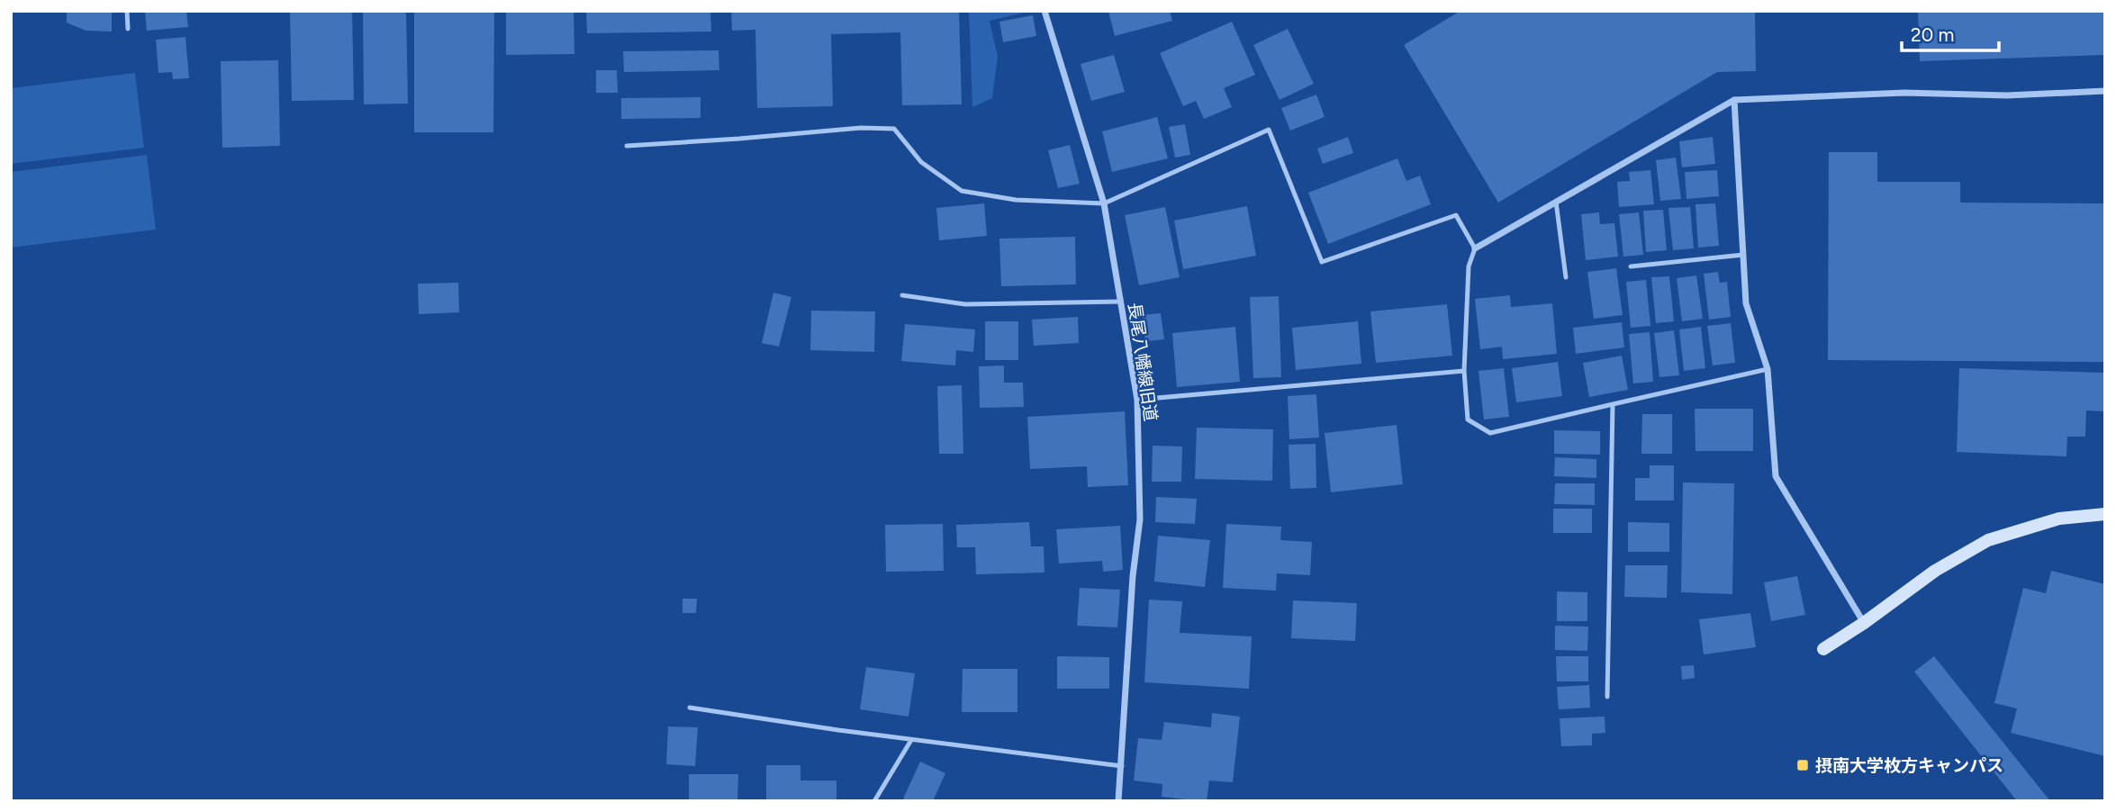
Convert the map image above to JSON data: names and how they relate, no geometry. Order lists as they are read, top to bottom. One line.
{"streets":{"street":["長尾八幡線旧道"]},"places":{"transit":["摂南大学枚方キャンパス"]},"scale_bar":"20 m"}
